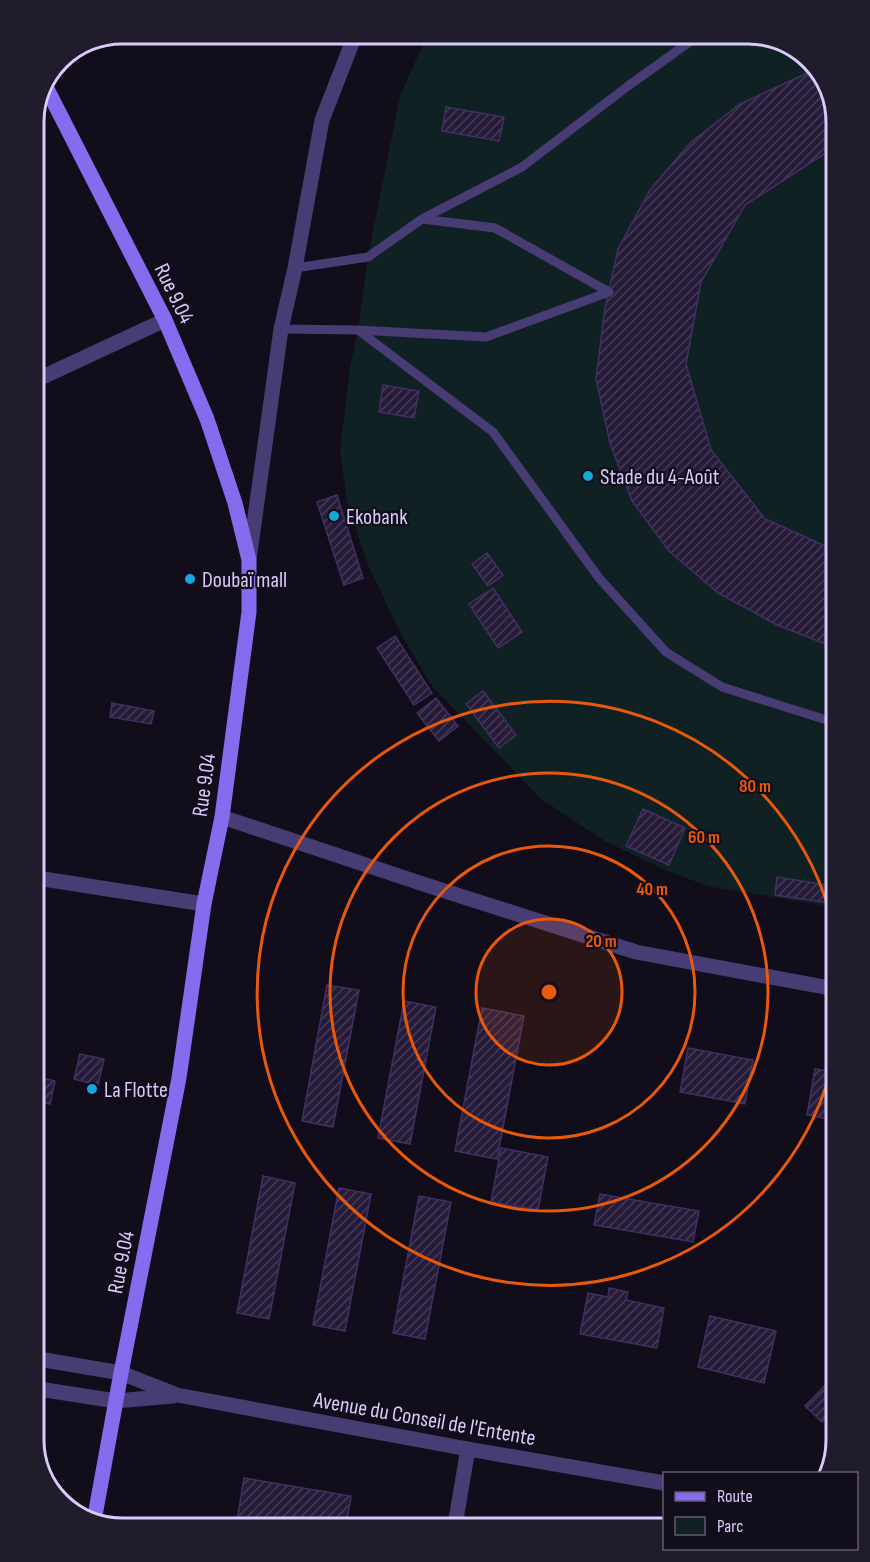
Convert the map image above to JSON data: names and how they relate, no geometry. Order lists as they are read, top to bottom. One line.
{"streets":{"main road":["Rue 9.04"],"street":["Avenue du Conseil de l'Entente"]},"crossings":[["Rue 9.04","Avenue du Conseil de l'Entente"]],"places":["Stade du 4-Août","Ekobank","Doubaï mall","La Flotte"],"legend":["Route","Parc"],"rings":["80 m","60 m","40 m","20 m"]}
